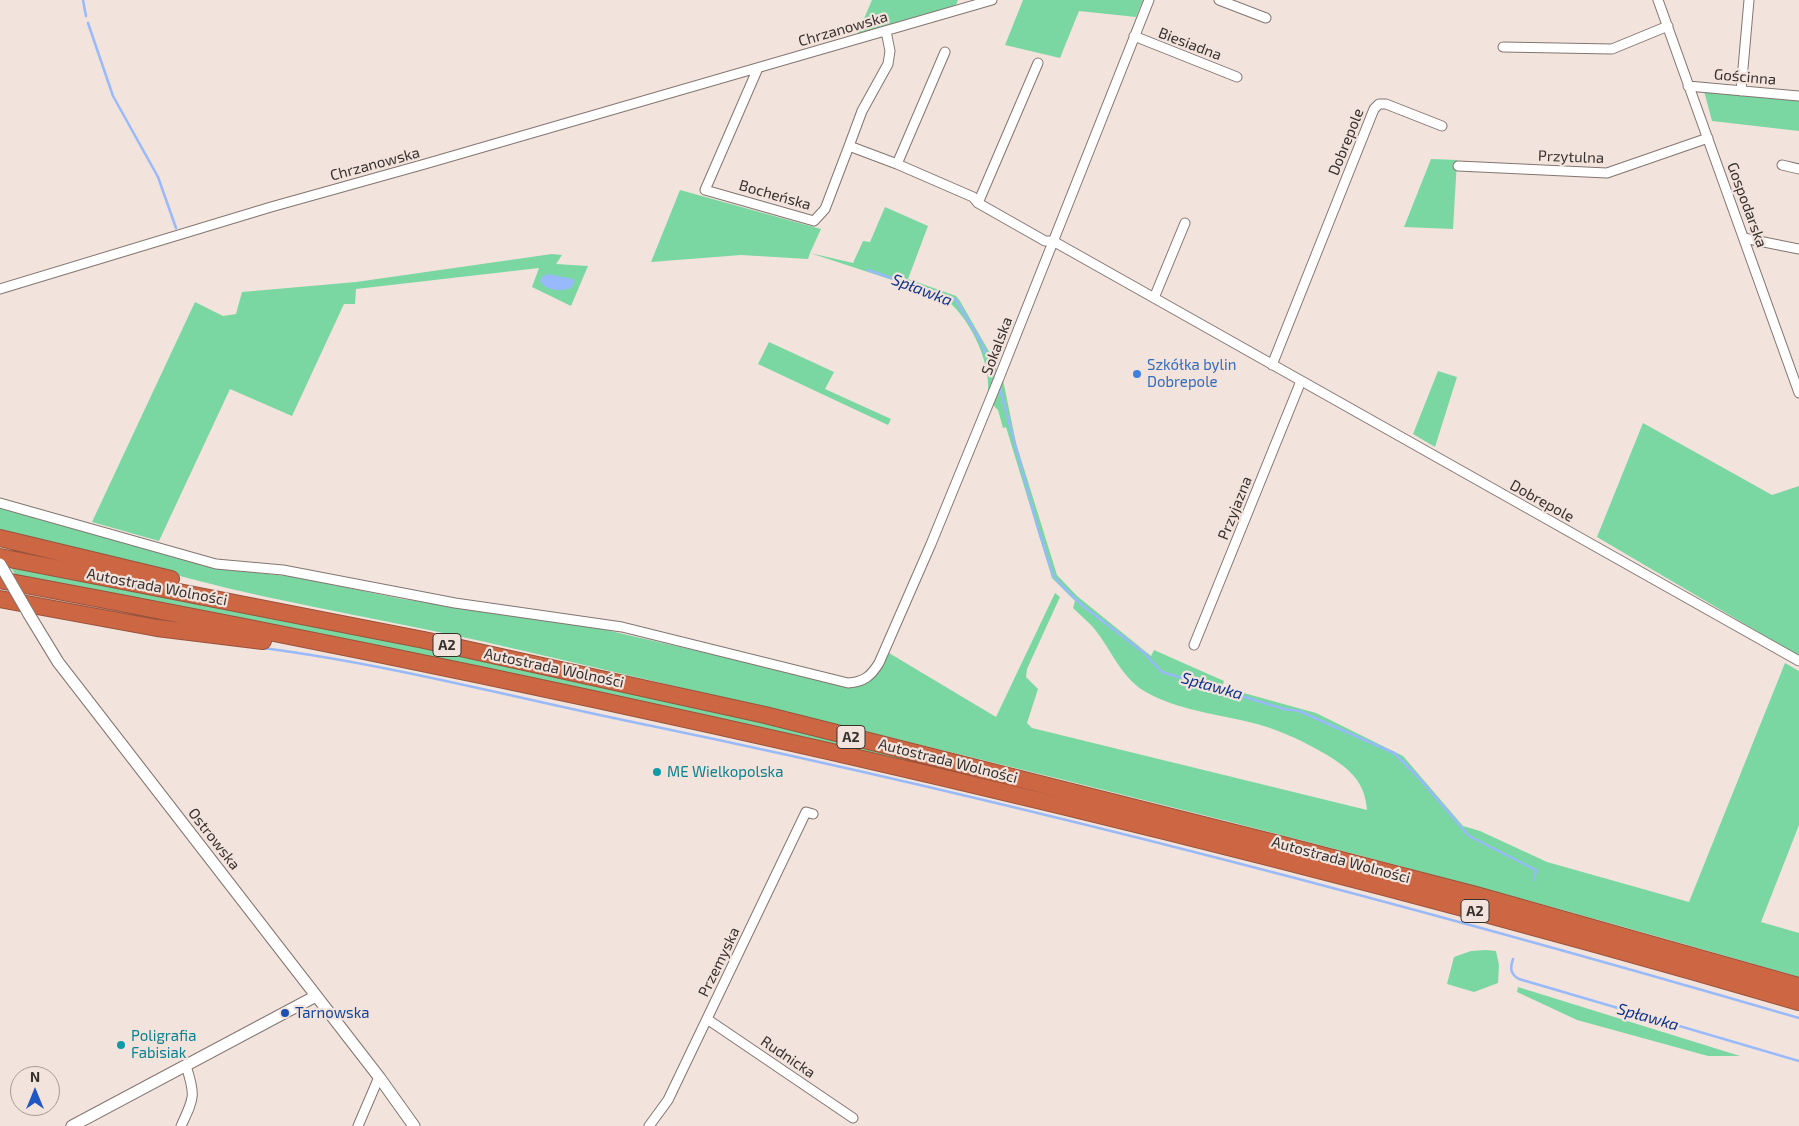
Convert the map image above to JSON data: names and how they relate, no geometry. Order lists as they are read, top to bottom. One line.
{"streets":{"highway":["Autostrada Wolności","A2"],"street":["Chrzanowska","Biesiadna","Gościnna","Dobrepole","Przytulna","Bocheńska","Gospodarska","Sokalska","Przyjazna","Ostrowska","Przemyska","Rudnicka"]},"crossings":[["Chrzanowska","Bocheńska"],["Biesiadna","Sokalska"],["Gościnna","Gospodarska"],["Dobrepole","Sokalska"],["Dobrepole","Przyjazna"],["Przytulna","Gospodarska"],["Przemyska","Rudnicka"]],"water":["Spławka"],"places":["Szkółka bylin Dobrepole","ME Wielkopolska","Tarnowska","Poligrafia Fabisiak"],"north":"top"}
